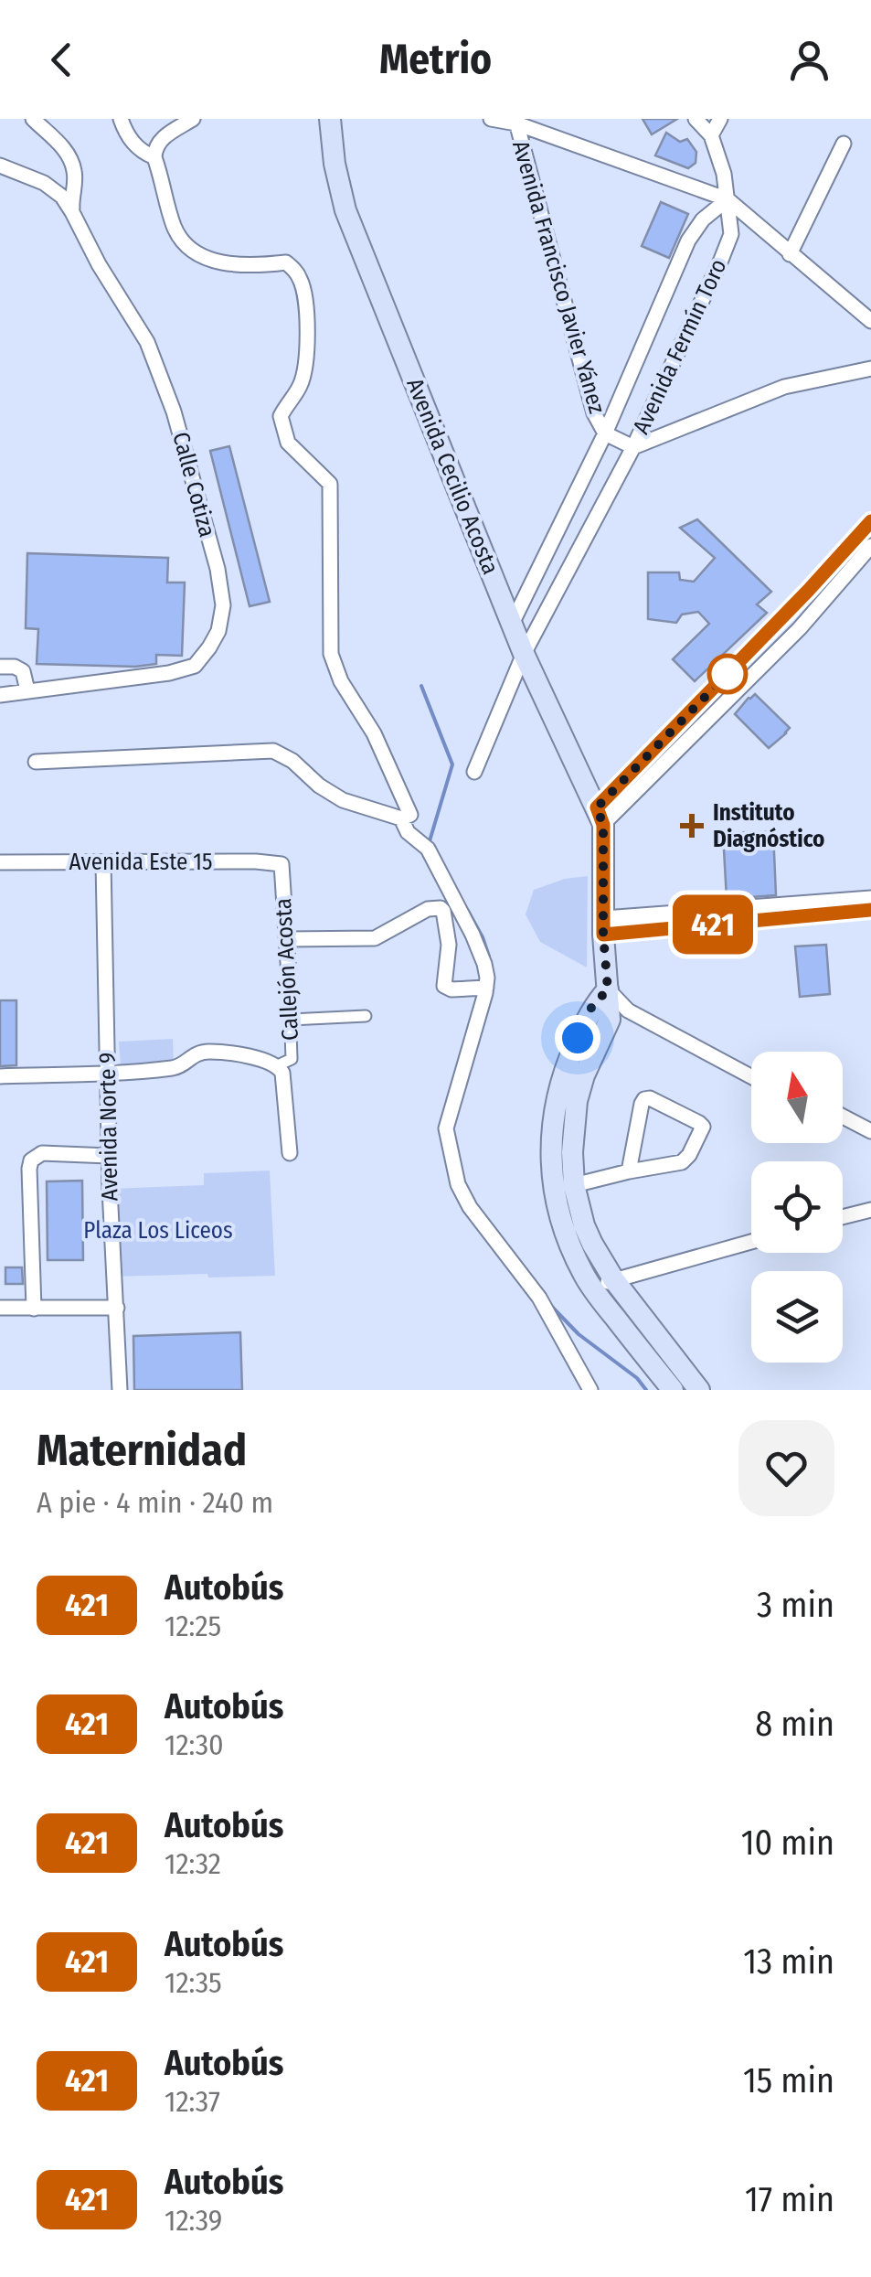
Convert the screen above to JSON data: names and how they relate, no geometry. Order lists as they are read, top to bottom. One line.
{"streets":{"main road":["Avenida Cecilio Acosta"],"street":["Avenida Francisco Javier Yánez","Avenida Fermín Toro","Calle Cotiza","Avenida Este 15","Callejón Acosta","Avenida Norte 9"]},"crossings":[["Avenida Francisco Javier Yánez","Avenida Fermín Toro"],["Avenida Fermín Toro","Avenida Cecilio Acosta"],["Avenida Este 15","Callejón Acosta"],["Avenida Este 15","Avenida Norte 9"]],"parks":["Plaza Los Liceos"],"places":{"health":["Instituto Diagnóstico"]},"lines":["bus line 421"],"north":"top","page":{"header":"Metrio","on_map":"421","heading":["Maternidad","A pie · 4 min · 240 m"],"list":[{"mark":"421","name":"Autobús","note":"12:25","value":"3 min"},{"mark":"421","name":"Autobús","note":"12:30","value":"8 min"},{"mark":"421","name":"Autobús","note":"12:32","value":"10 min"},{"mark":"421","name":"Autobús","note":"12:35","value":"13 min"},{"mark":"421","name":"Autobús","note":"12:37","value":"15 min"},{"mark":"421","name":"Autobús","note":"12:39","value":"17 min"}]}}
